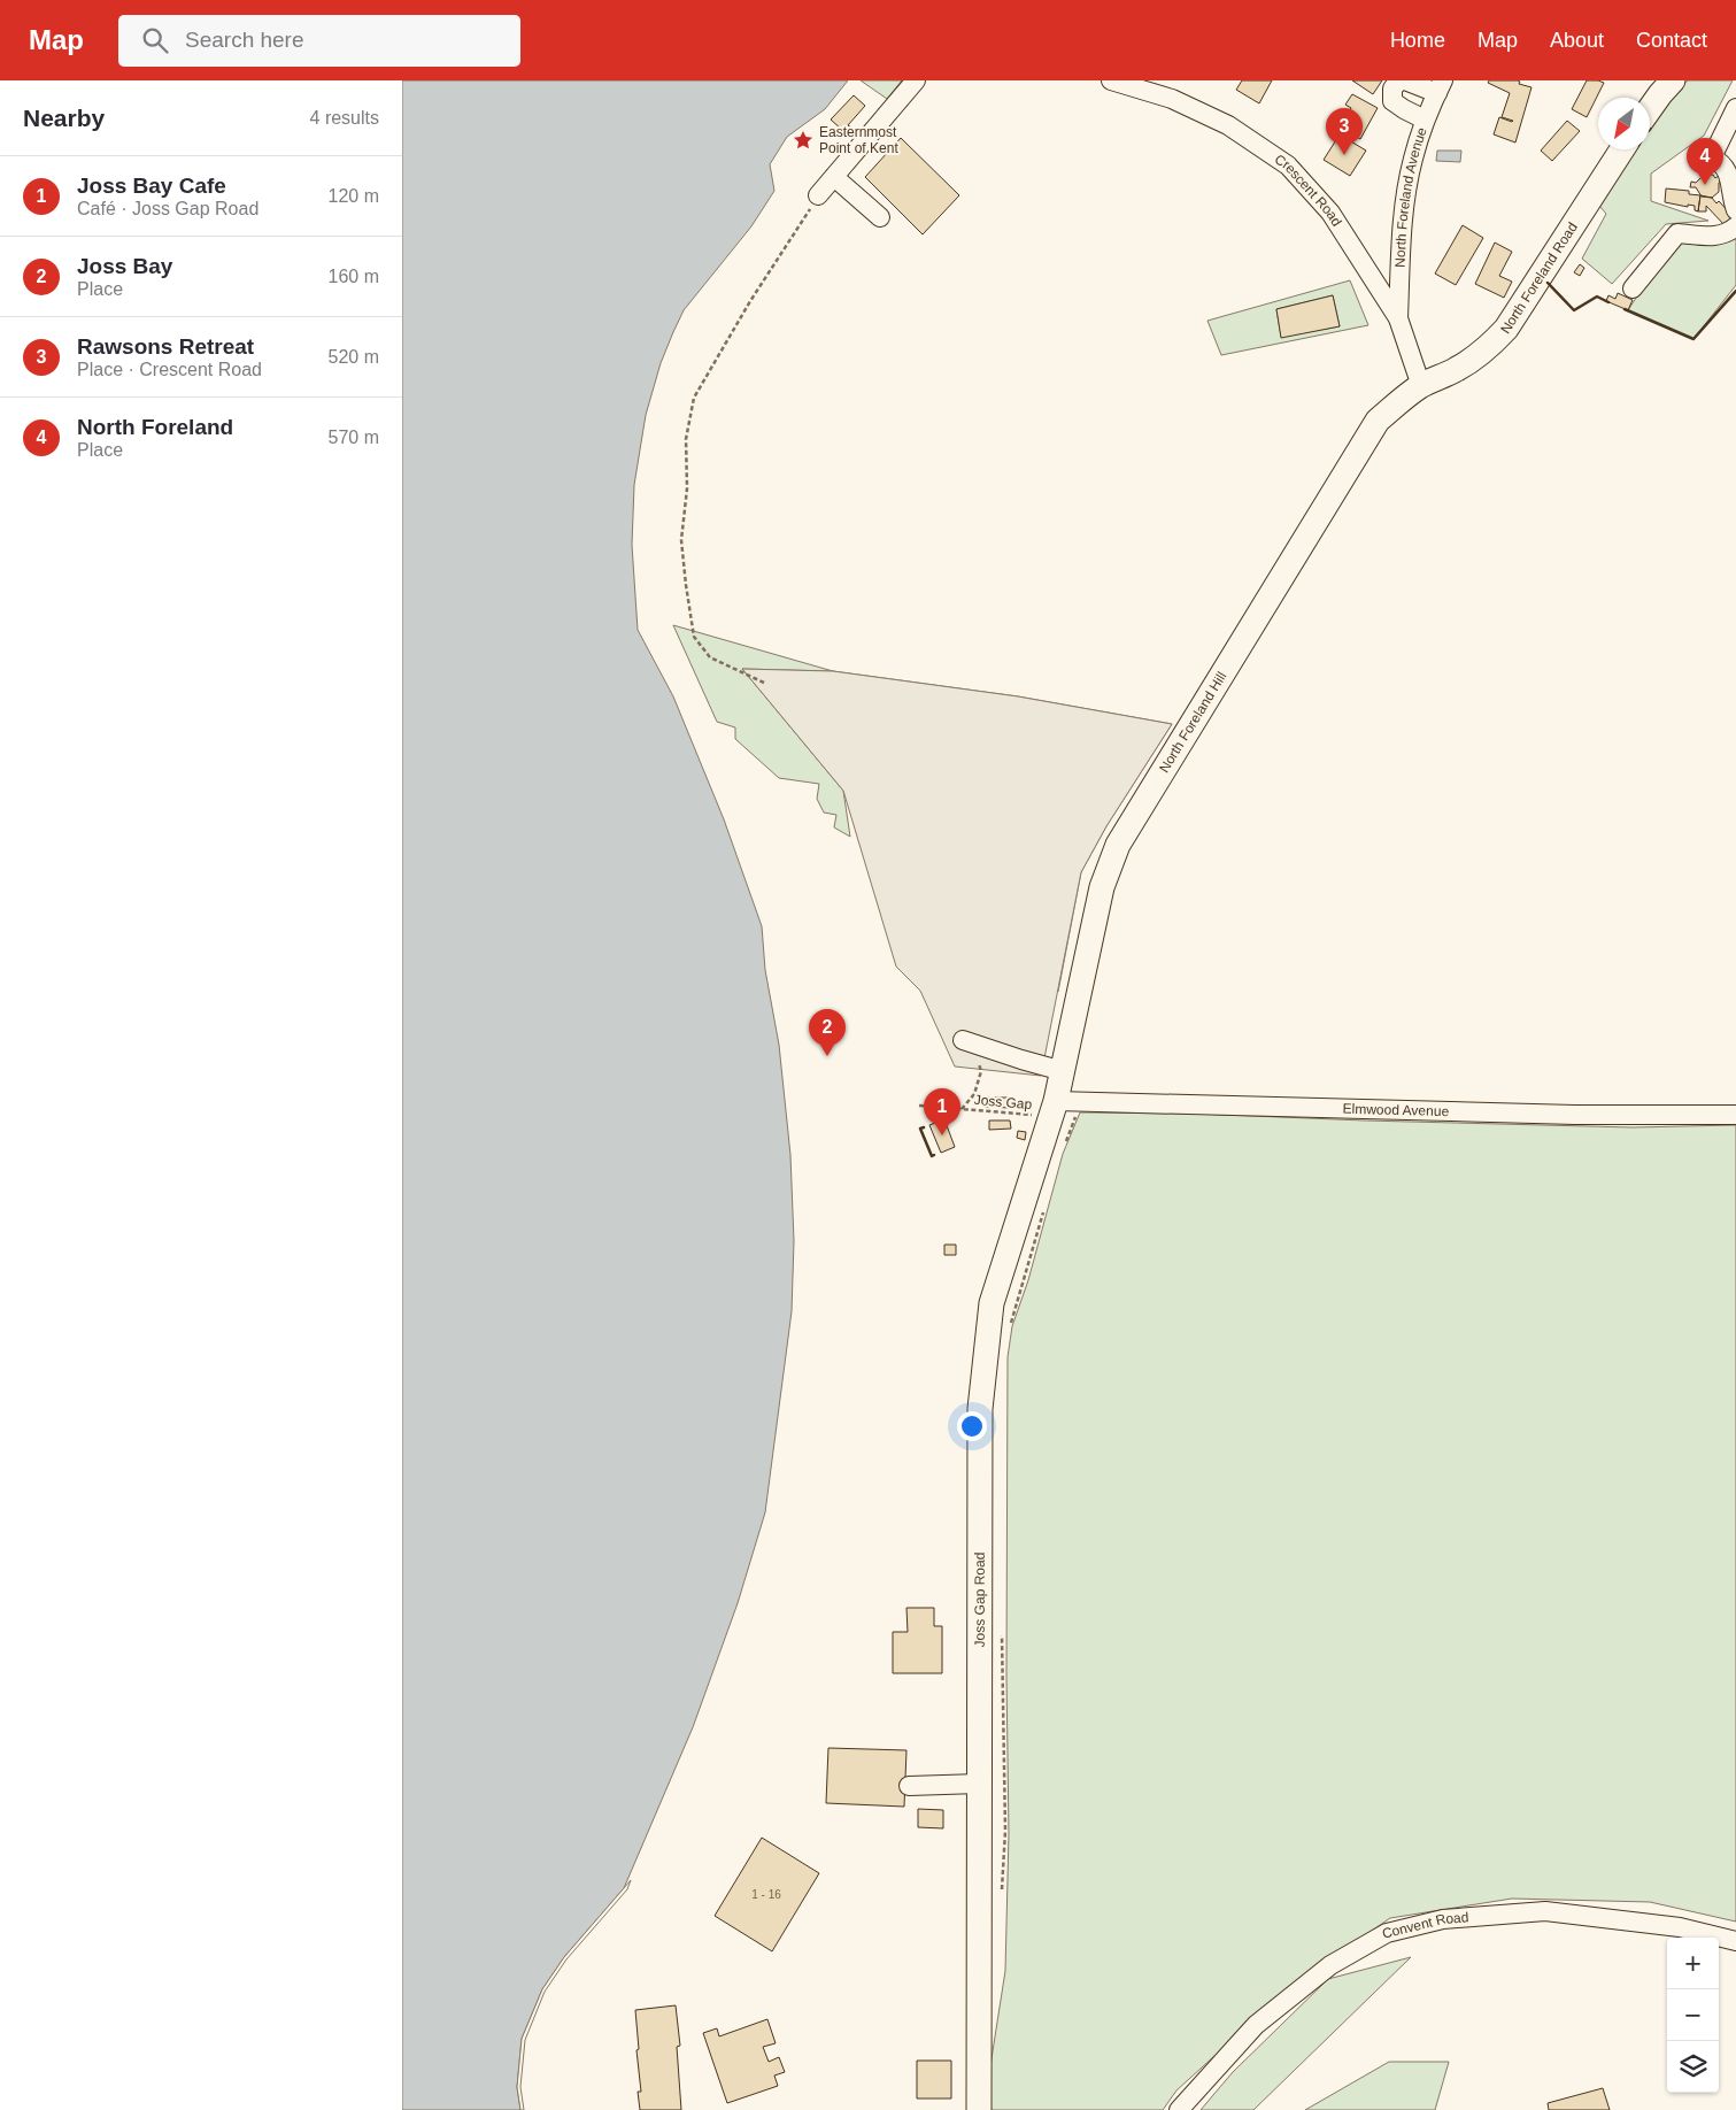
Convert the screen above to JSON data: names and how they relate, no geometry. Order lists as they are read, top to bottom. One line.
{"streets":{"main road":["North Foreland Road","North Foreland Hill","Joss Gap Road"],"street":["Crescent Road","North Foreland Avenue","Elmwood Avenue","Convent Road"],"path":["Joss Gap"]},"crossings":[["Crescent Road","North Foreland Avenue"],["Crescent Road","North Foreland Road"],["Crescent Road","North Foreland Hill"],["North Foreland Road","North Foreland Hill"],["North Foreland Hill","Joss Gap"],["North Foreland Hill","Elmwood Avenue"],["North Foreland Hill","Joss Gap Road"],["Joss Gap","Elmwood Avenue"],["Joss Gap","Joss Gap Road"],["Elmwood Avenue","Joss Gap Road"]],"places":{"place":["Easternmost Point of Kent"]},"house_numbers":["1 - 16"],"north":"bottom left","page":{"header":"Map","search":"Search here","nav":["Home","Map","About","Contact"],"heading":["Nearby","4 results"],"pins":["3","4","2","1"],"list":[{"mark":"1","name":"Joss Bay Cafe","note":"Café · Joss Gap Road","value":"120 m"},{"mark":"2","name":"Joss Bay","note":"Place","value":"160 m"},{"mark":"3","name":"Rawsons Retreat","note":"Place · Crescent Road","value":"520 m"},{"mark":"4","name":"North Foreland","note":"Place","value":"570 m"}],"map_buttons":["+","−"]}}
